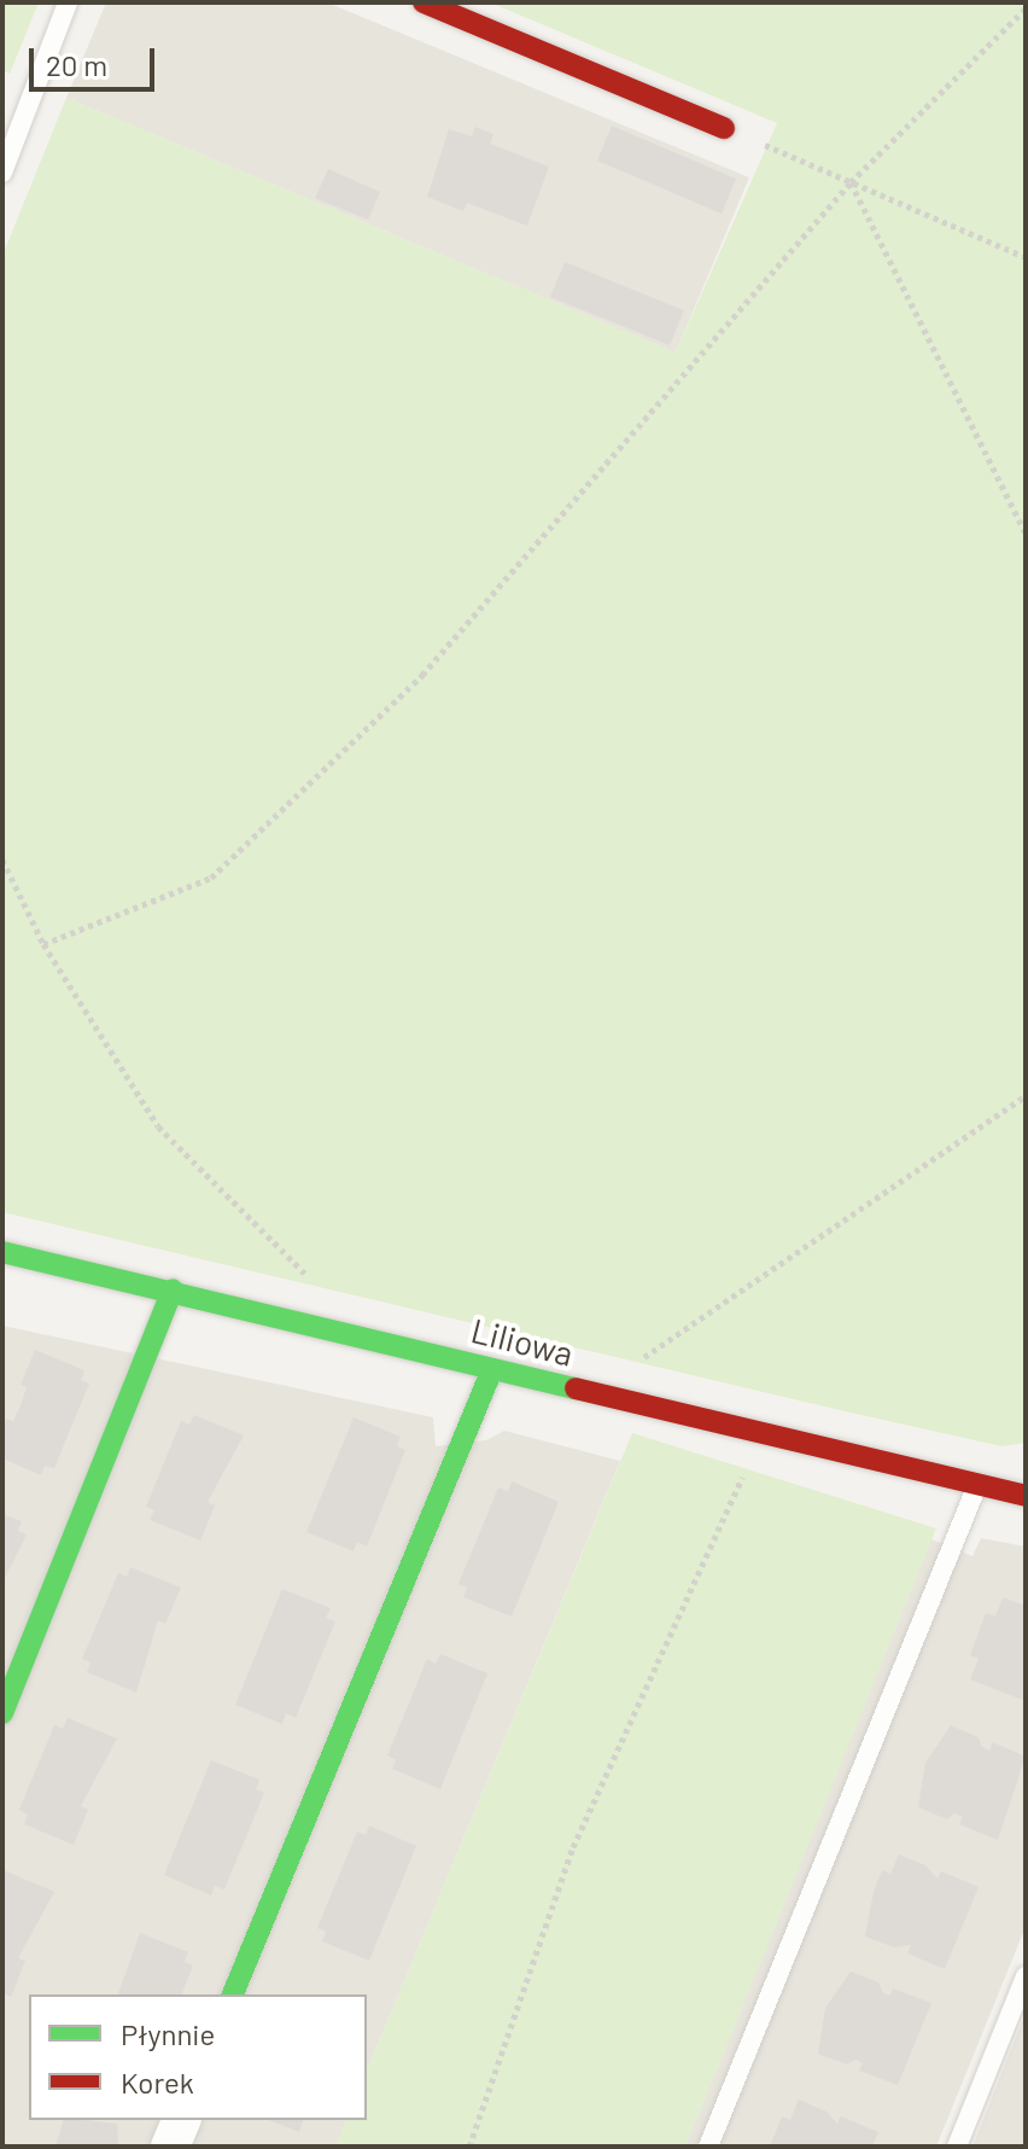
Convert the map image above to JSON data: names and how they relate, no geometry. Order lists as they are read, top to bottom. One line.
{"streets":{"street":["Liliowa"]},"legend":["Płynnie","Korek"],"scale_bar":"20 m"}
